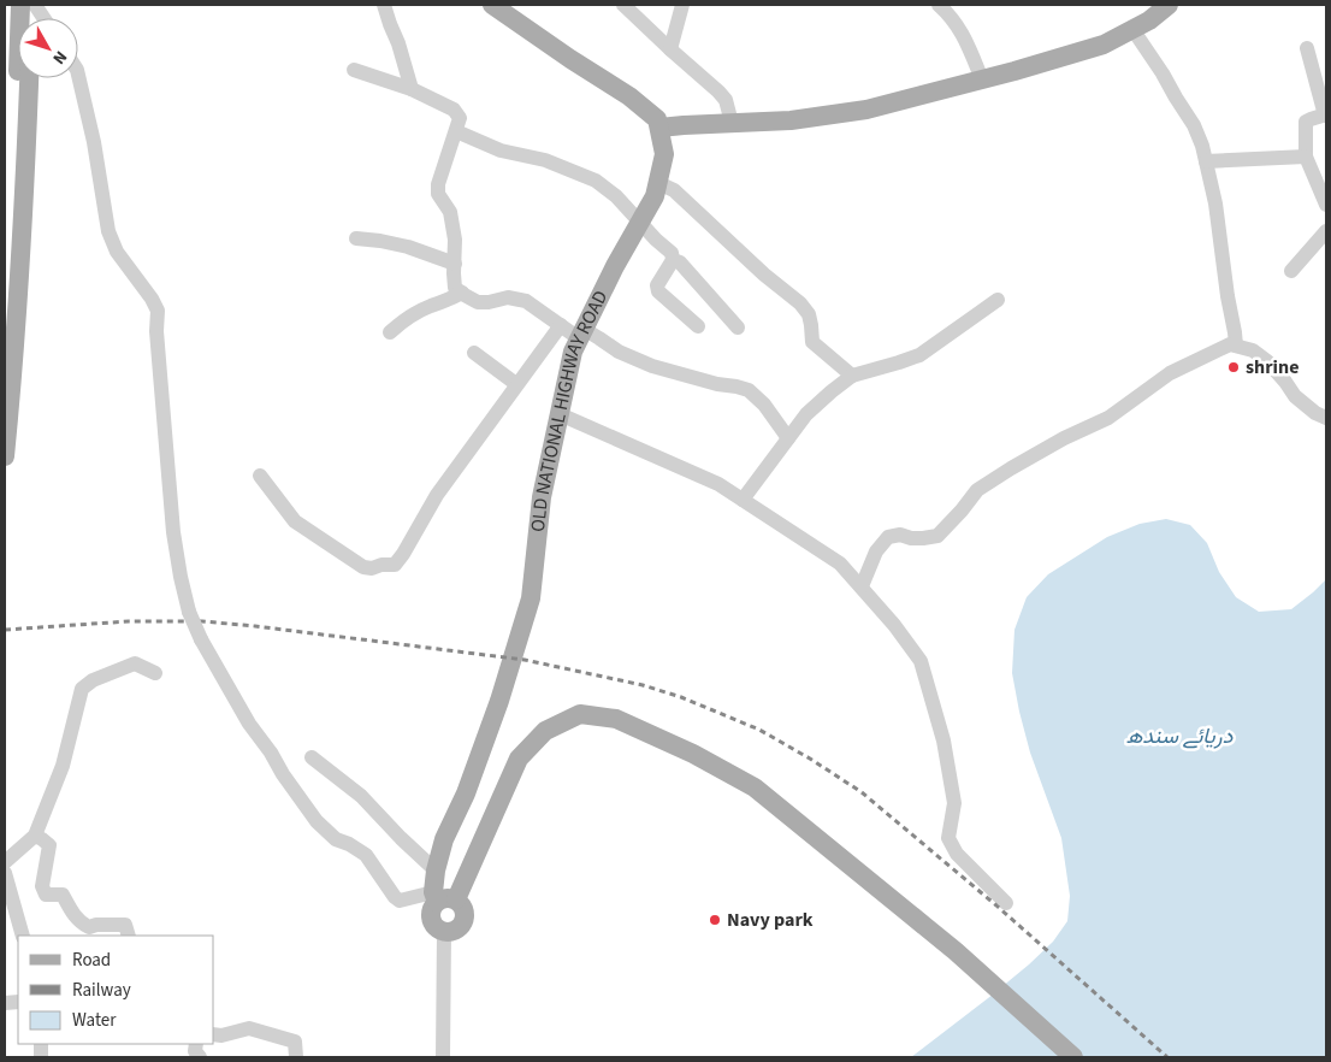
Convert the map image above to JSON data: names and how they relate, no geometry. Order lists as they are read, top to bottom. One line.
{"streets":{"main road":["OLD NATIONAL HIGHWAY ROAD"]},"water":["دریائے سندھ"],"places":["shrine","Navy park"],"legend":["Road","Railway","Water"],"north":"bottom right"}
